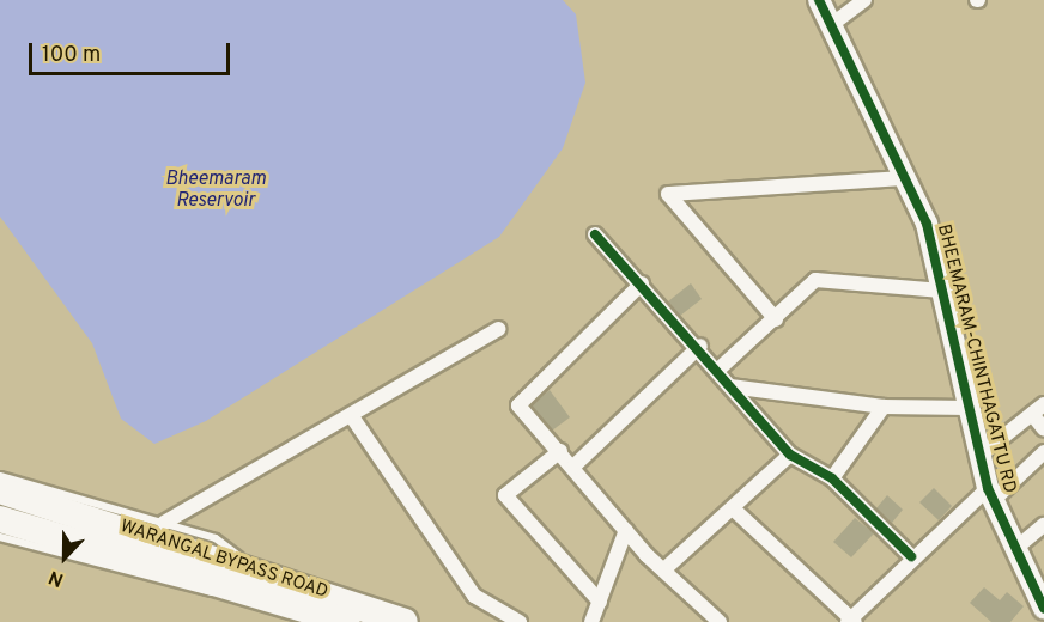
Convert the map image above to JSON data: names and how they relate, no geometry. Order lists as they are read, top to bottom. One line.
{"streets":{"highway":["WARANGAL BYPASS ROAD"],"street":["BHEEMARAM-CHINTHAGATTU RD"]},"water":["Bheemaram Reservoir"],"scale_bar":"100 m","north":"bottom"}
